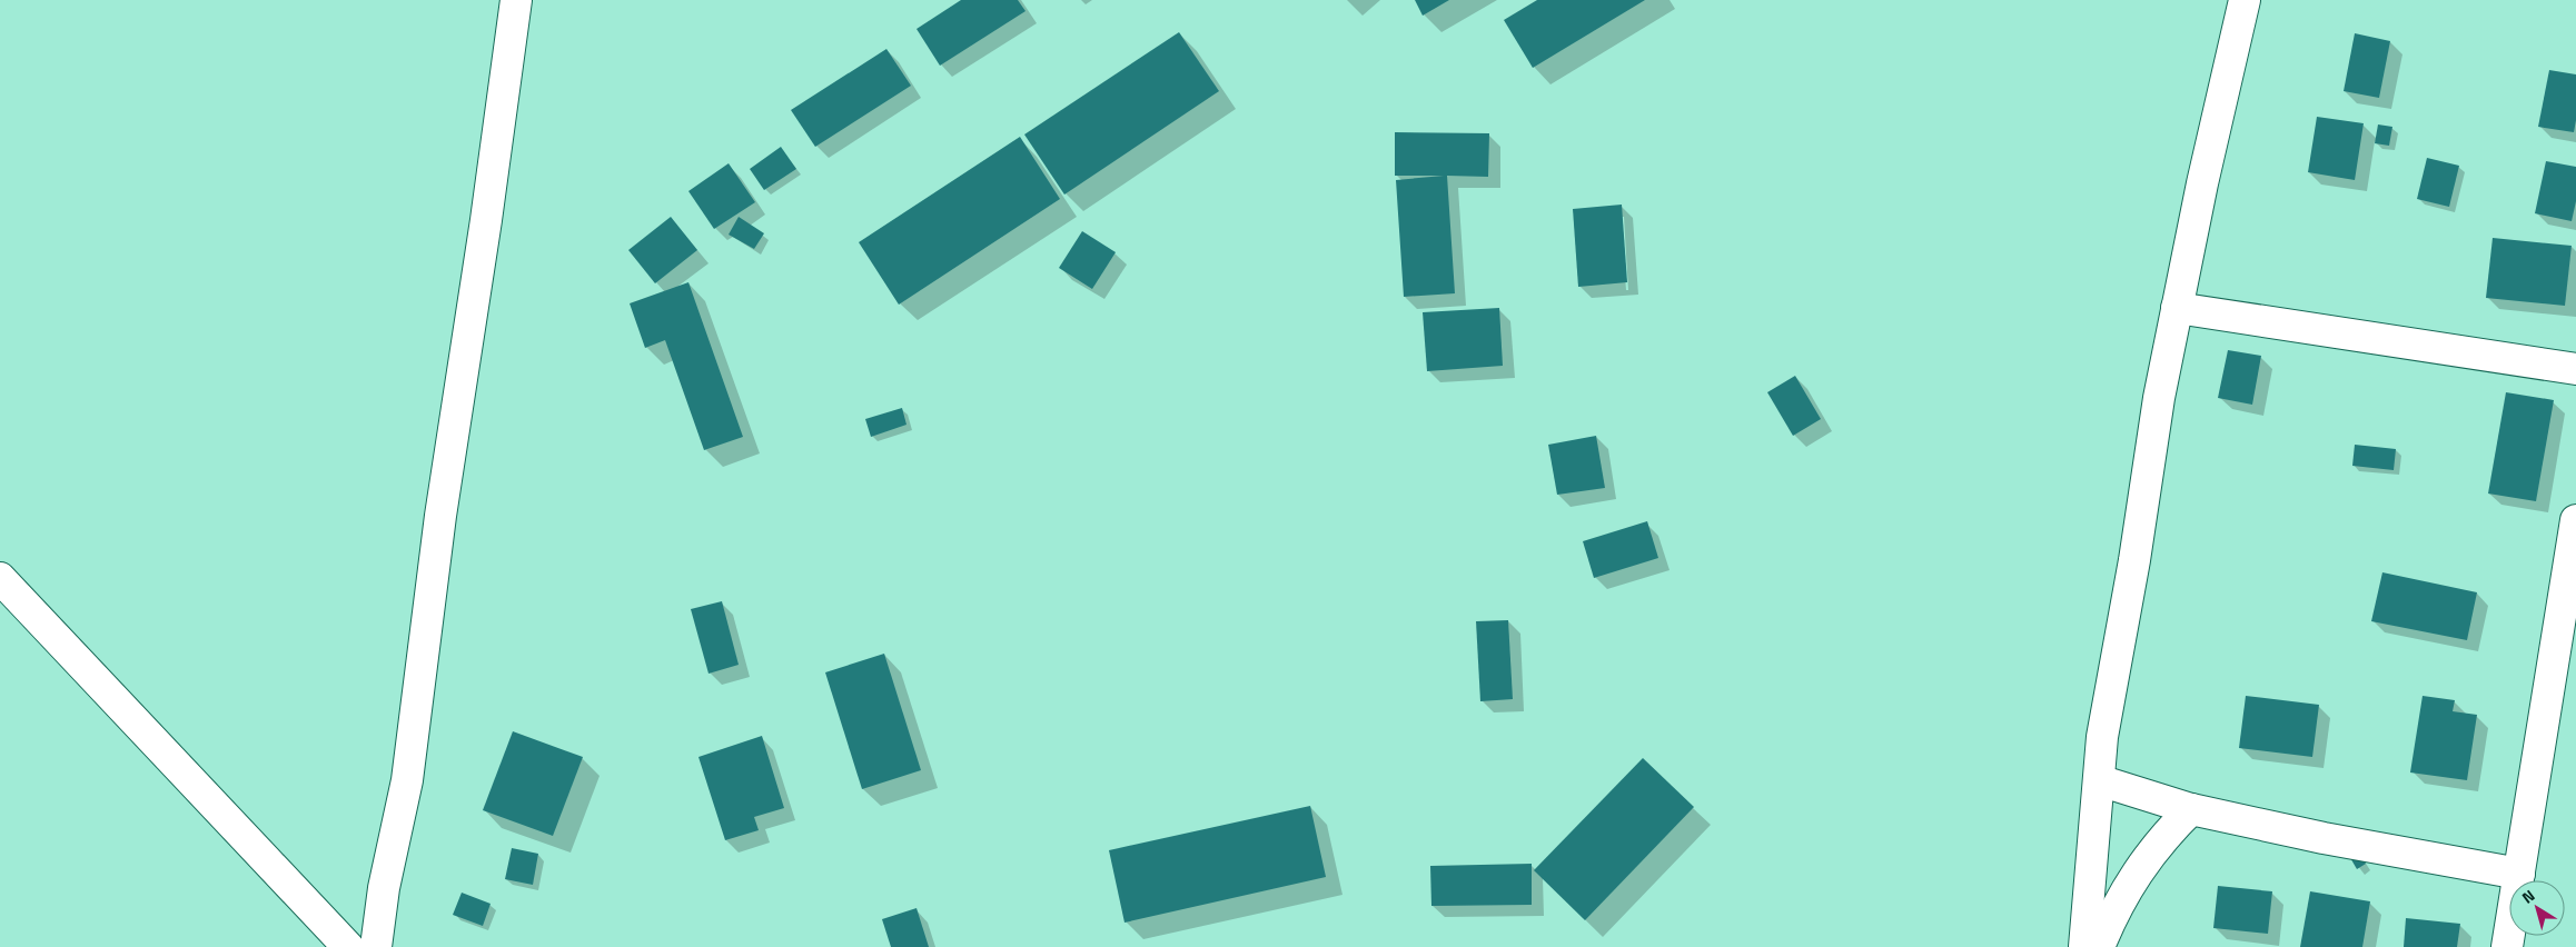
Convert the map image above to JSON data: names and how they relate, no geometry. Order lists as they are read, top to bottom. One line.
{"north":"top left"}
